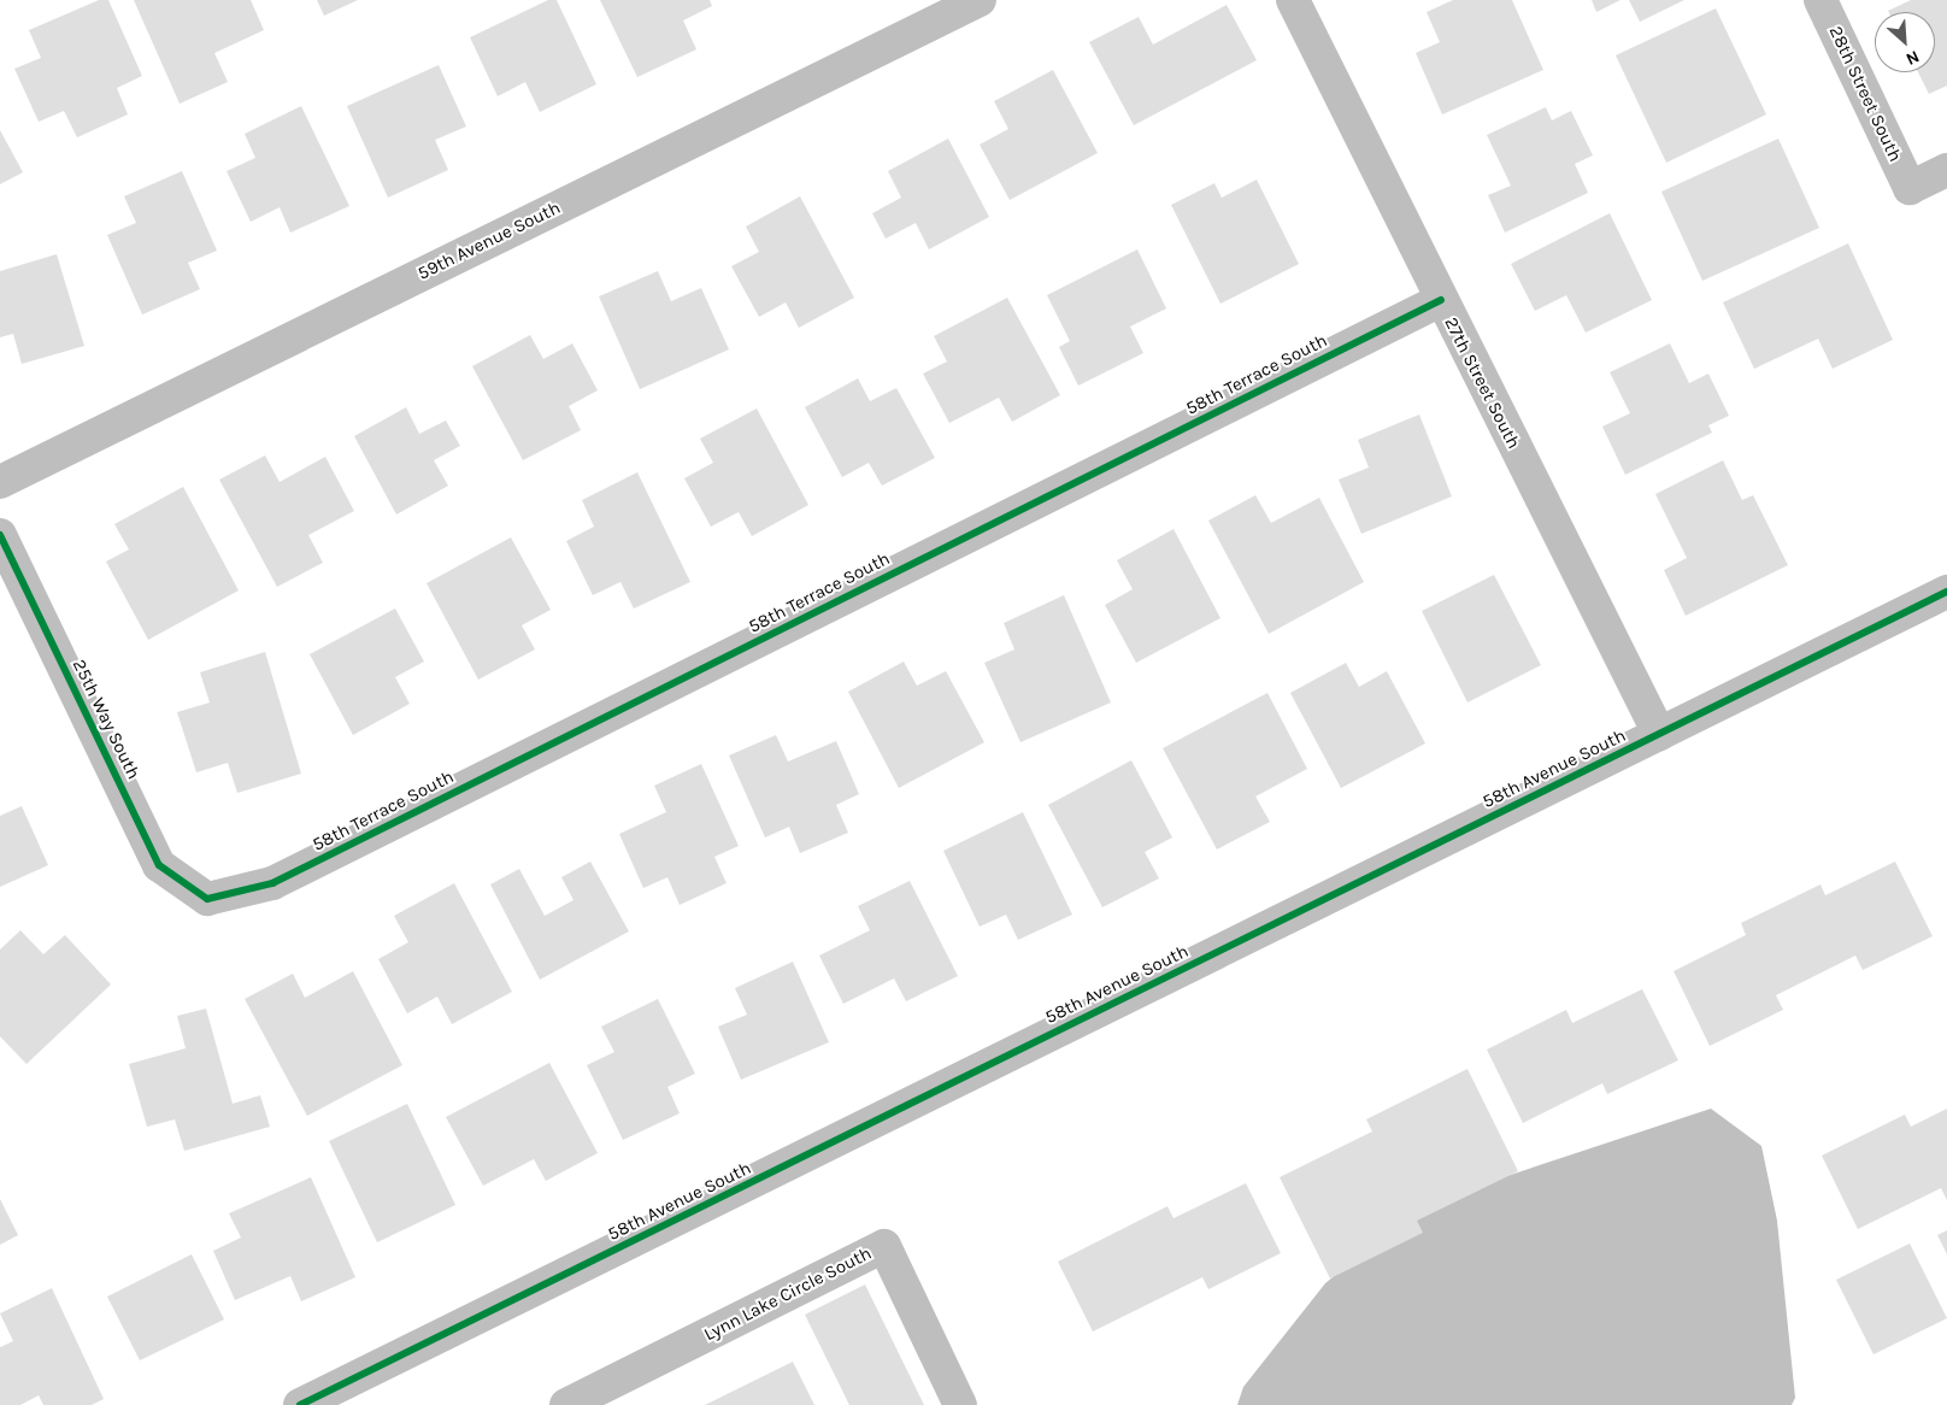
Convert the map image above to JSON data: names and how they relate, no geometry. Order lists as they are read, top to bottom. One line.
{"streets":{"street":["28th Street South","59th Avenue South","58th Terrace South","27th Street South","25th Way South","58th Avenue South","Lynn Lake Circle South"]},"crossings":[["58th Terrace South","27th Street South"],["58th Terrace South","25th Way South"],["27th Street South","58th Avenue South"]],"north":"bottom right"}
